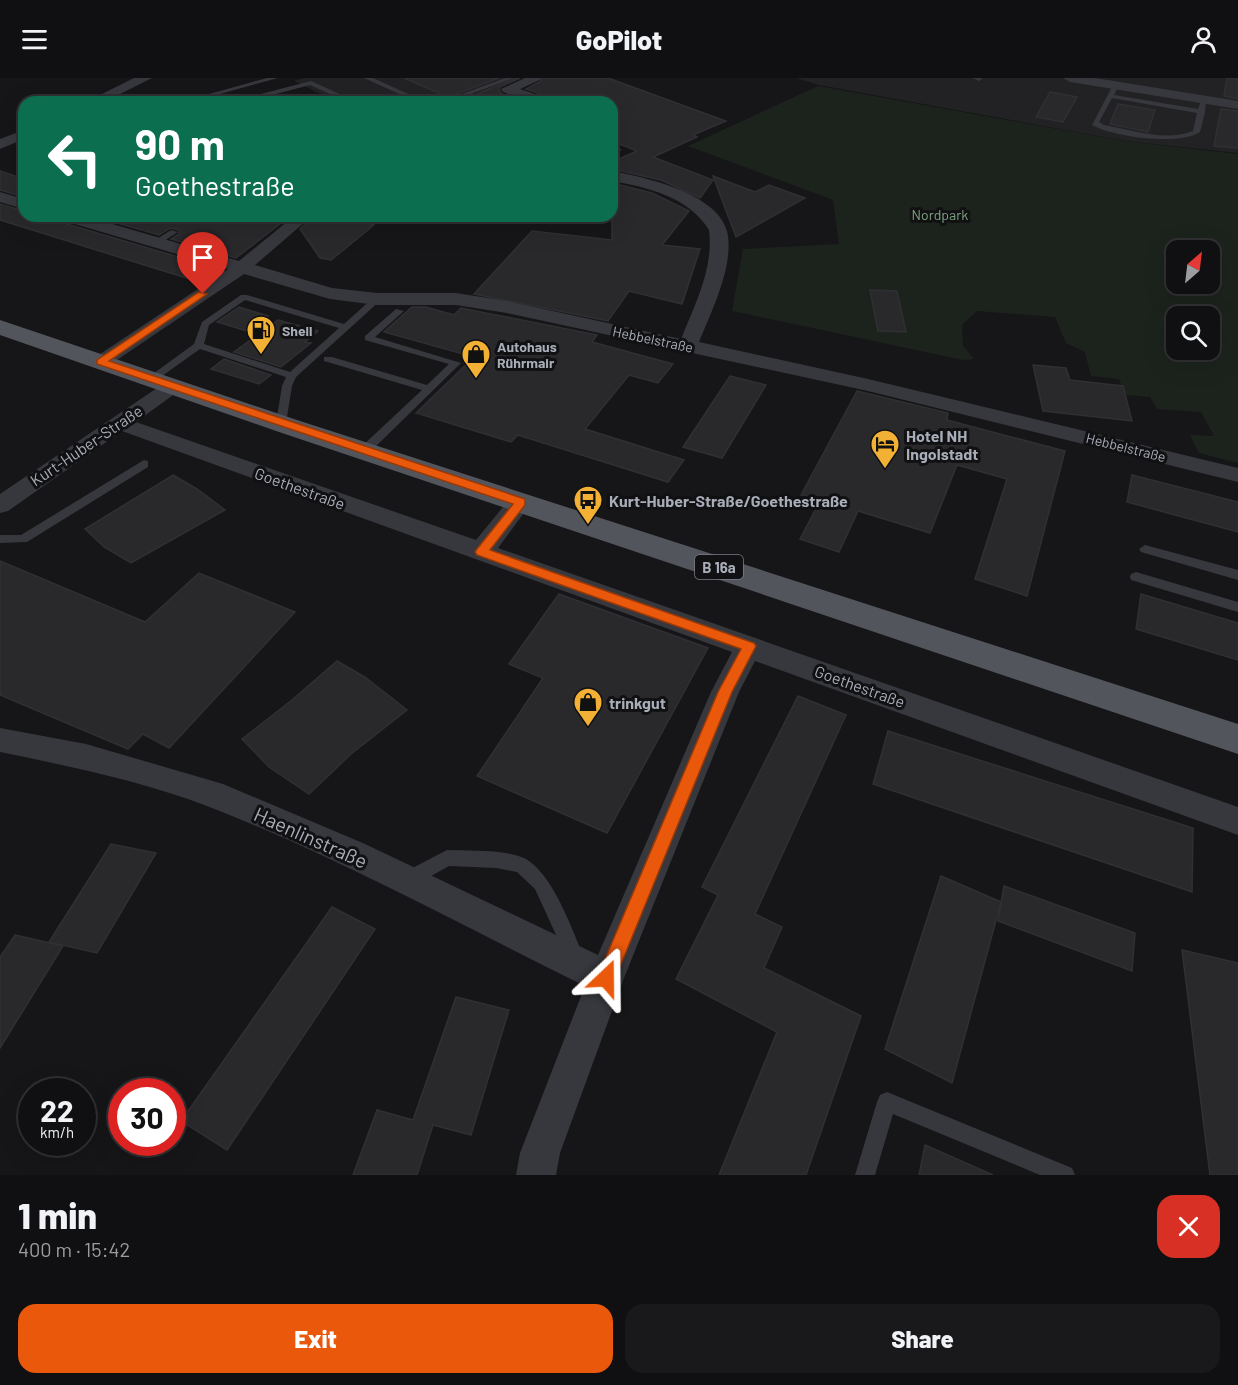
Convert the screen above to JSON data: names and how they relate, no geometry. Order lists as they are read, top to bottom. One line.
{"streets":{"main road":["B 16a"],"street":["Hebbelstraße","Kurt-Huber-Straße","Goethestraße","Haenlinstraße"]},"crossings":[["Kurt-Huber-Straße","Goethestraße"],["Kurt-Huber-Straße","B 16a"]],"parks":["Nordpark"],"places":{"fuel station":["Shell"],"shop":["Autohaus Rührmair","trinkgut"],"hotel":["Hotel NH Ingolstadt"],"bus stop":["Kurt-Huber-Straße/Goethestraße"]},"north":"top right","page":{"header":"GoPilot","turn":["90 m","Goethestraße"],"speed":"22 km/h","limit":"30","heading":["1 min","400 m · 15:42"],"buttons":["Exit","Share"]}}
